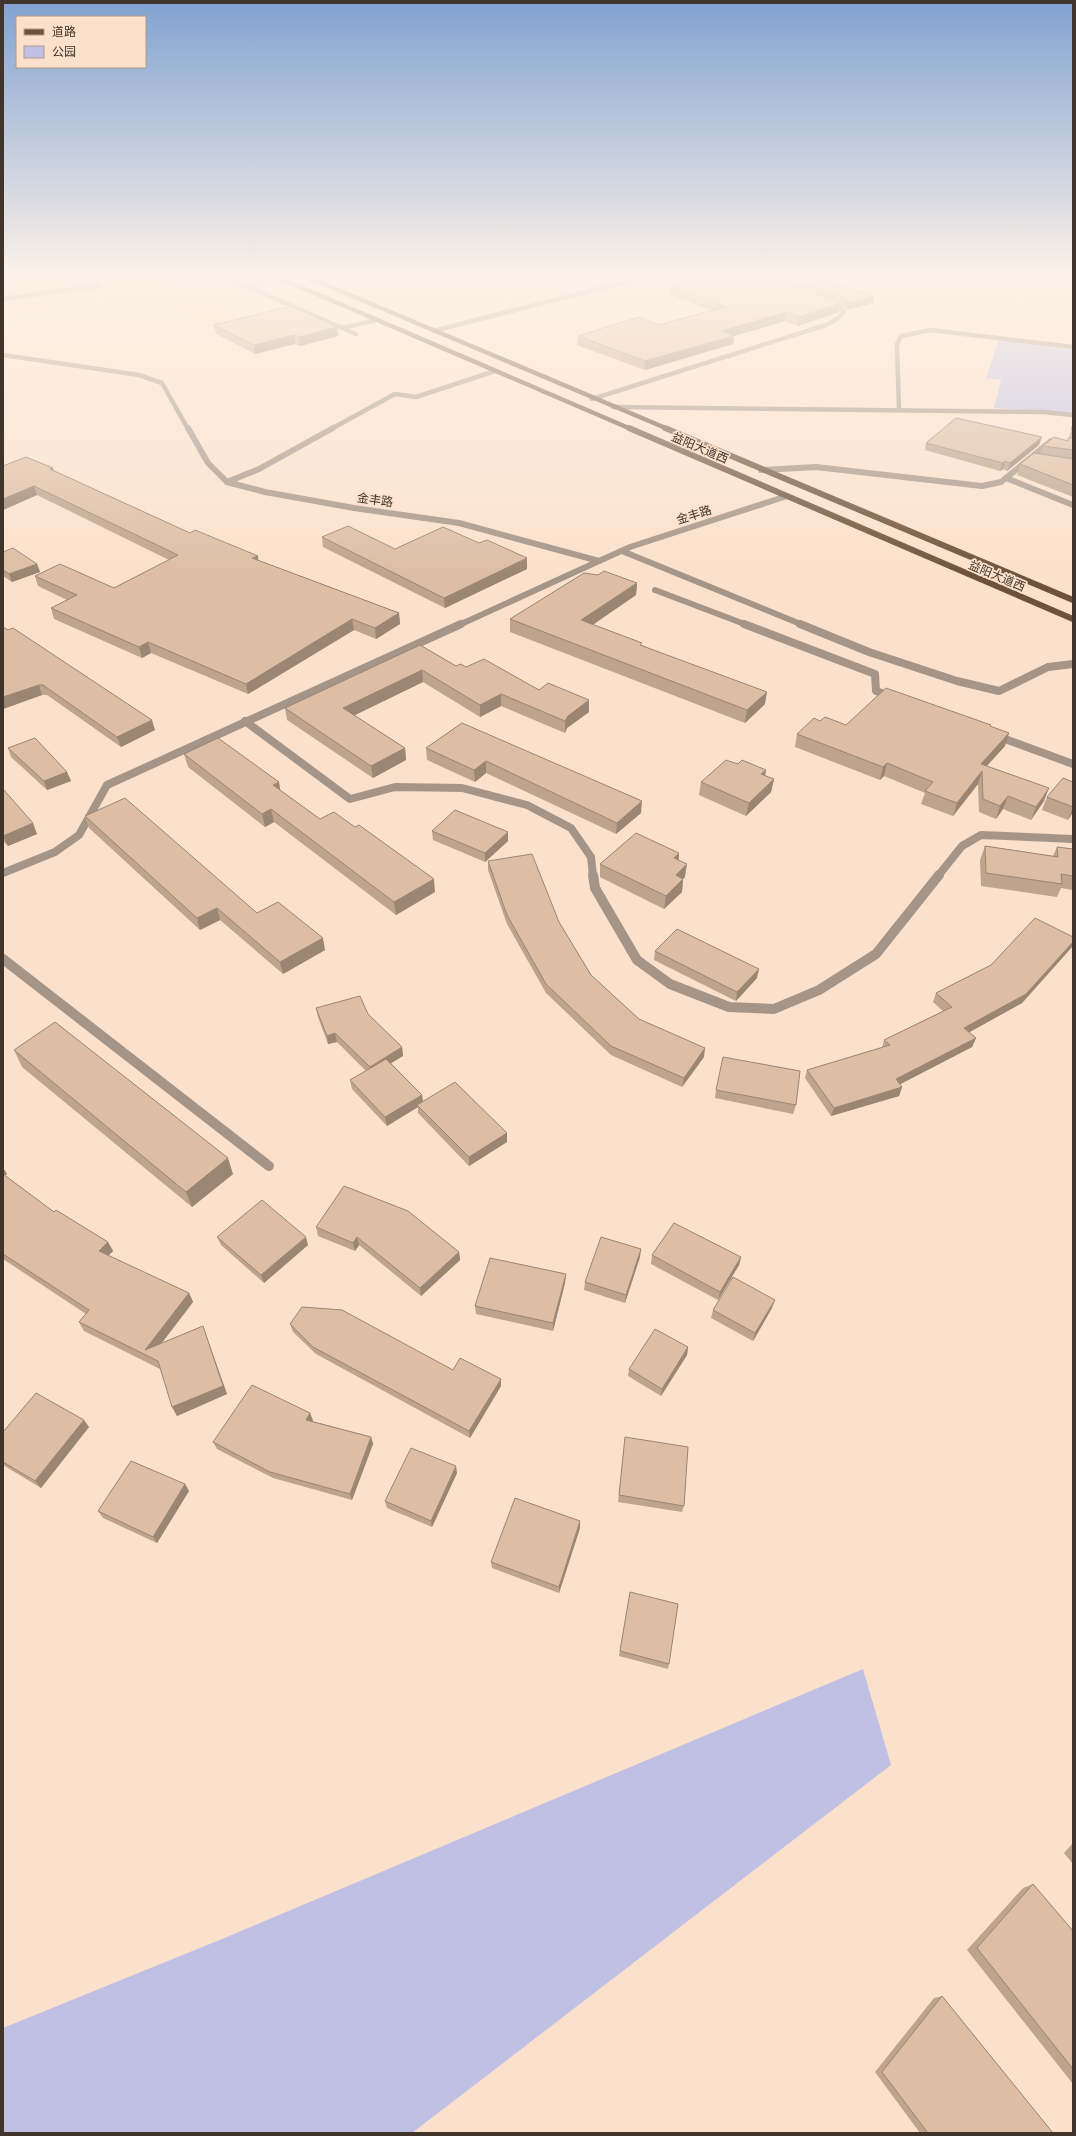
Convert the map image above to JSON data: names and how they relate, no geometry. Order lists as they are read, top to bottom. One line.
{"streets":{"main road":["益阳大道西"],"street":["金丰路"]},"crossings":[["益阳大道西","金丰路"]],"legend":["道路","公园"]}
